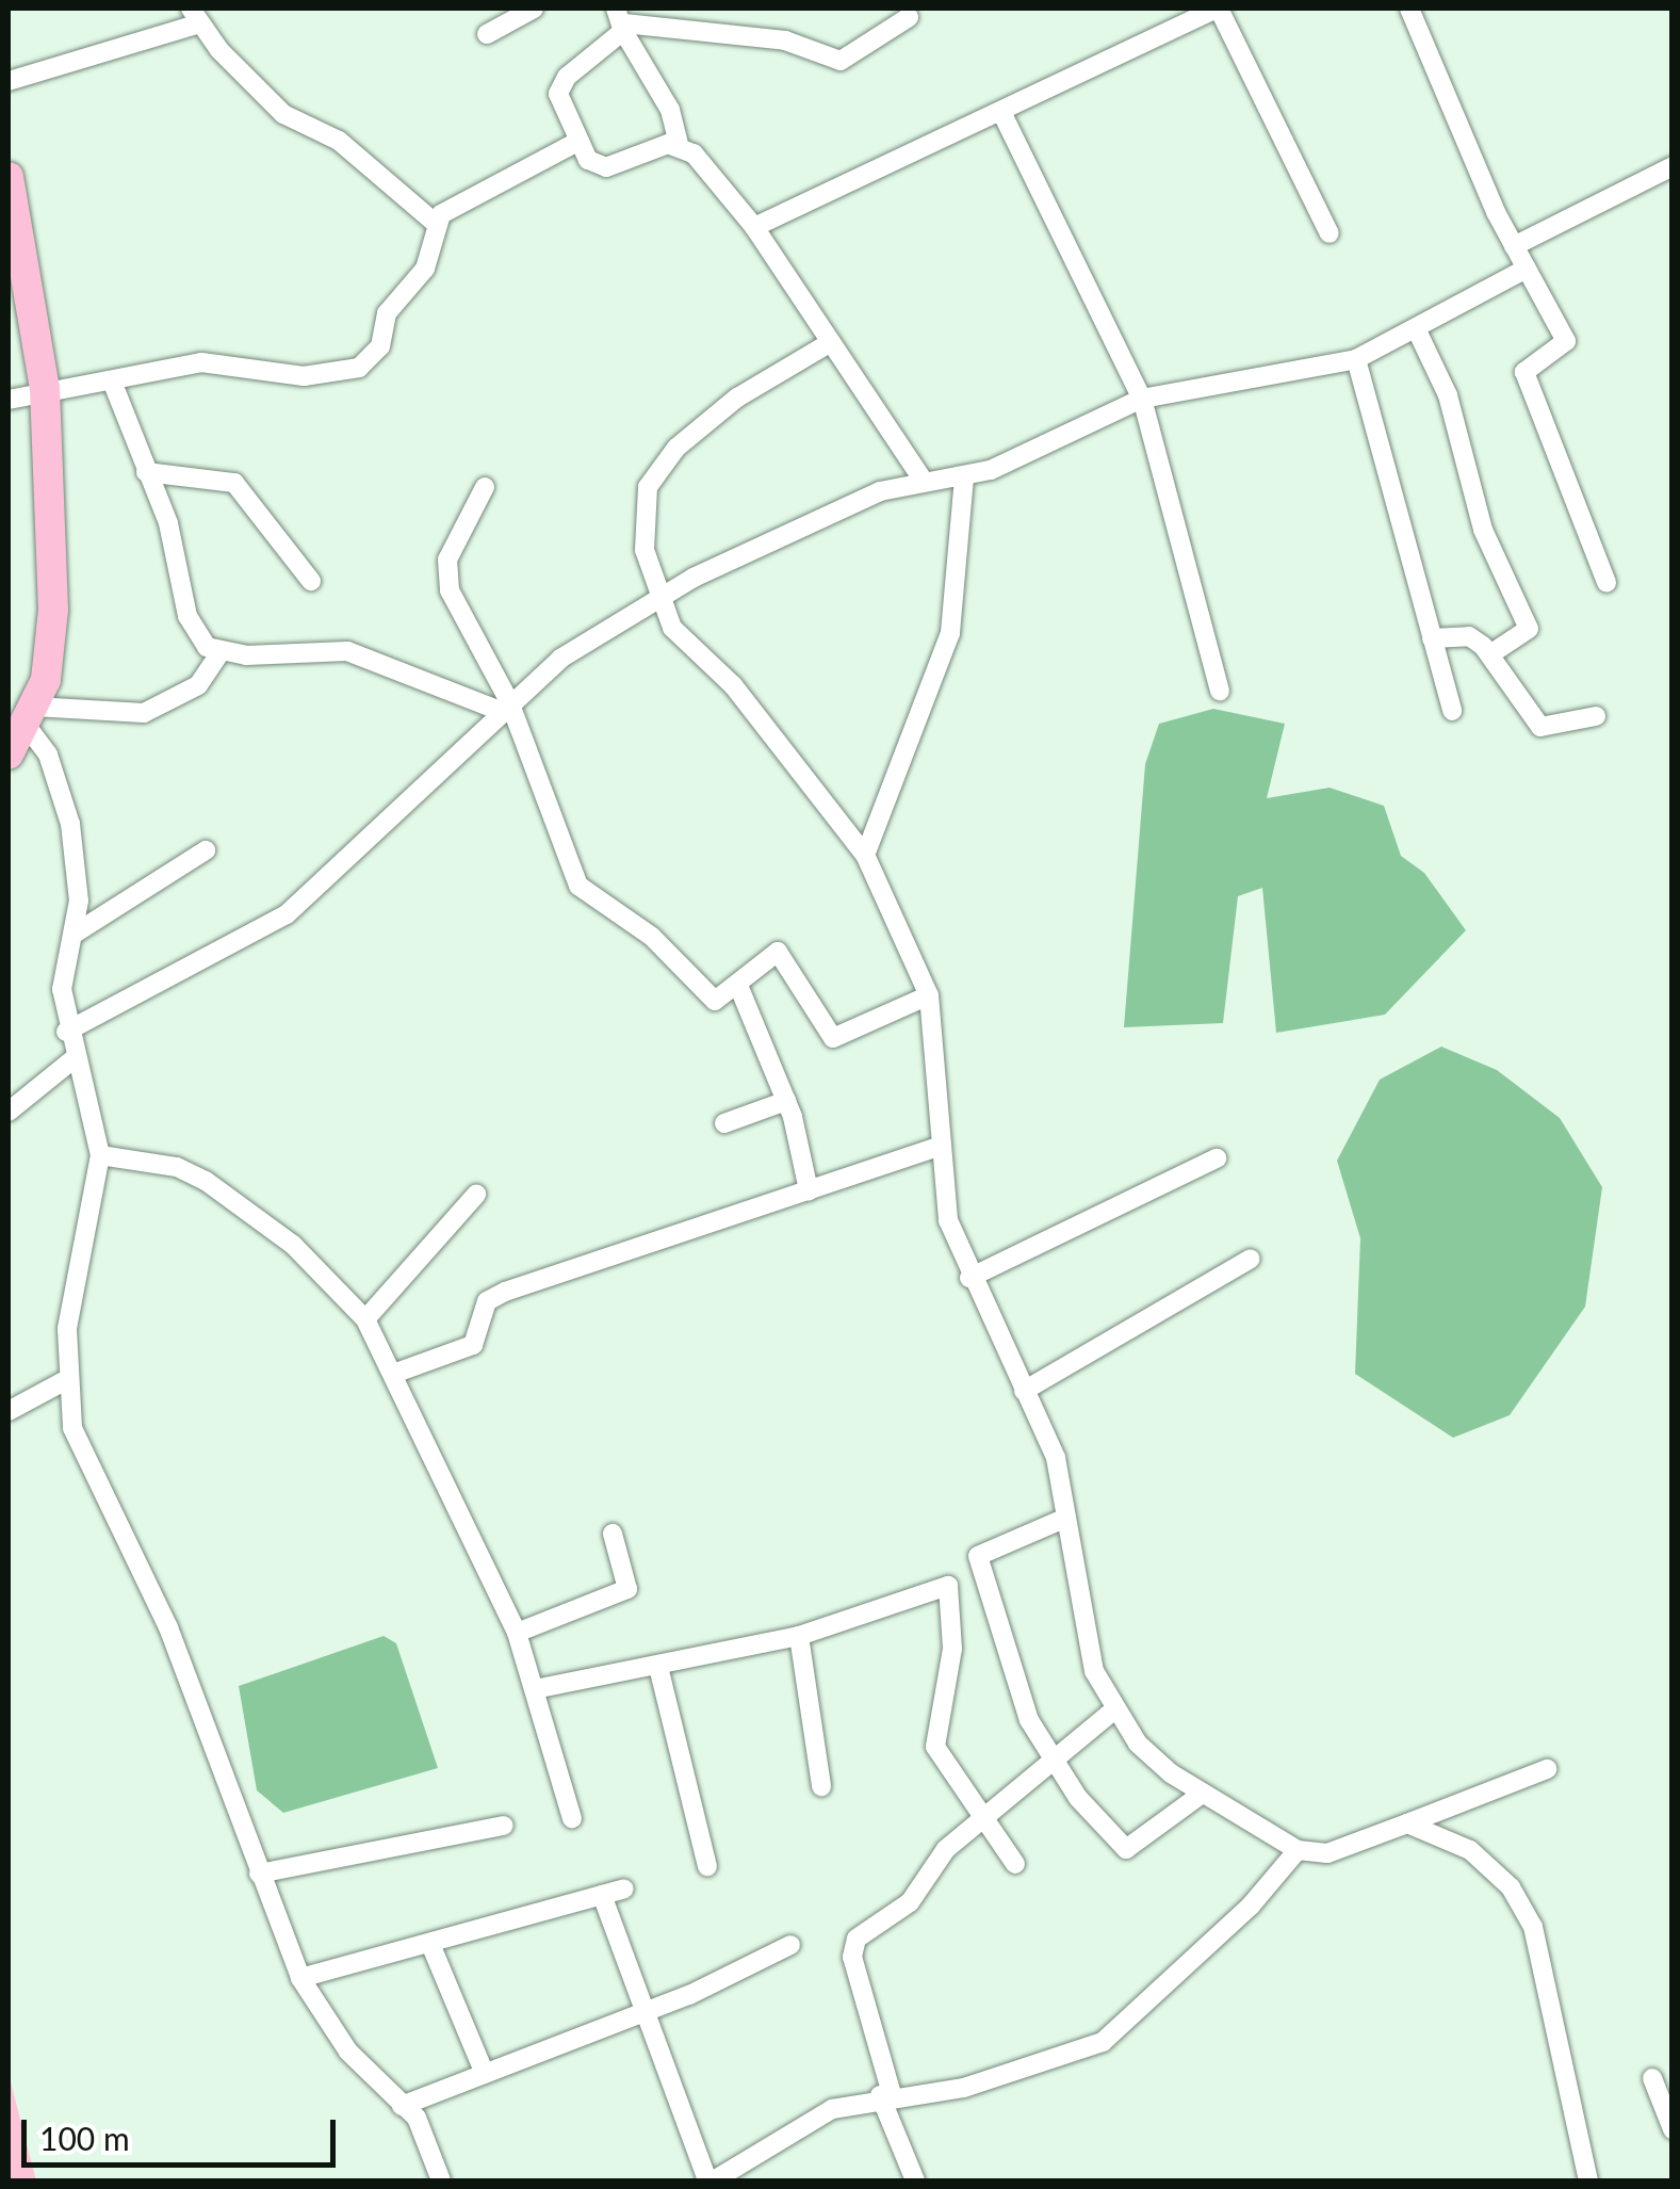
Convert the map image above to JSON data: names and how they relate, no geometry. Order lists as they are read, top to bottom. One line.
{"scale_bar":"100 m"}
